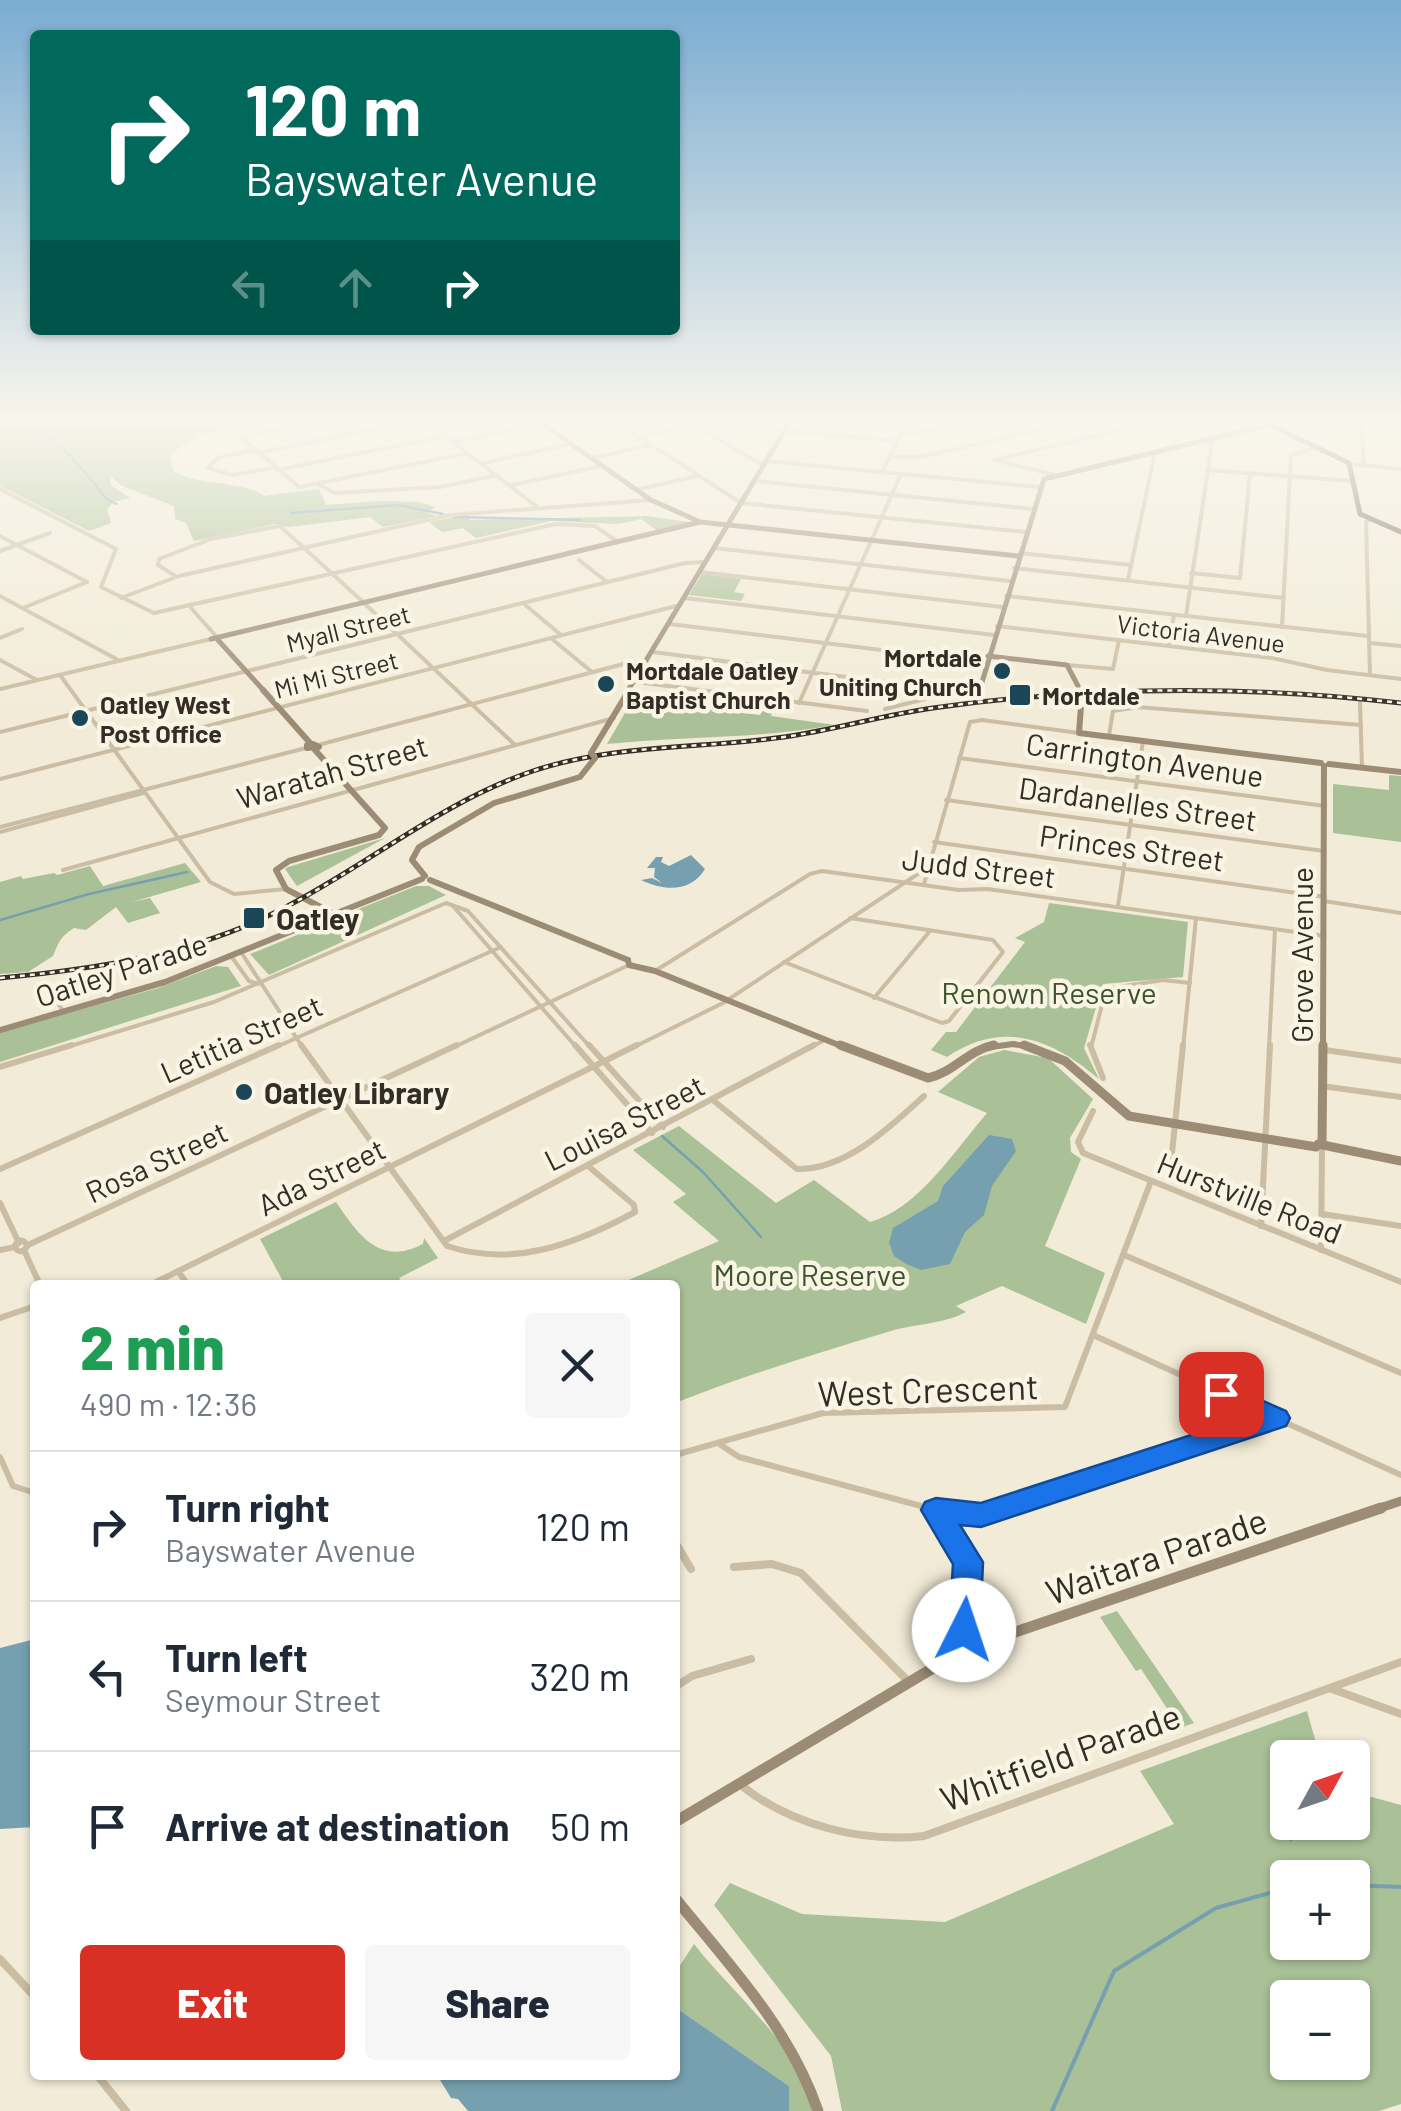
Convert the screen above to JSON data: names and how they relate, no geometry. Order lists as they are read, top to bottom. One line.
{"streets":{"street":["Myall Street","Victoria Avenue","Mi Mi Street","Carrington Avenue","Waratah Street","Dardanelles Street","Princes Street","Judd Street","Grove Avenue","Oatley Parade","Letitia Street","Louisa Street","Rosa Street","Ada Street","Hurstville Road","West Crescent","Waitara Parade","Whitfield Parade"]},"crossings":[["Carrington Avenue","Grove Avenue"],["Dardanelles Street","Grove Avenue"],["Princes Street","Grove Avenue"],["Judd Street","Grove Avenue"],["Judd Street","Ada Street"],["Grove Avenue","Hurstville Road"],["Hurstville Road","West Crescent"],["Waitara Parade","Whitfield Parade"]],"parks":["Renown Reserve","Moore Reserve"],"places":{"other":["Mortdale Uniting Church","Mortdale Oatley Baptist Church","Oatley West Post Office","Oatley Library"],"transit":["Mortdale","Oatley"]},"north":"top right","page":{"turn":["120 m","Bayswater Avenue"],"heading":["2 min","490 m · 12:36"],"list":[{"name":"Turn right","note":"Bayswater Avenue","value":"120 m"},{"name":"Turn left","note":"Seymour Street","value":"320 m"},{"name":"Arrive at destination","value":"50 m"}],"map_buttons":["+","−"],"buttons":["Exit","Share"]}}
